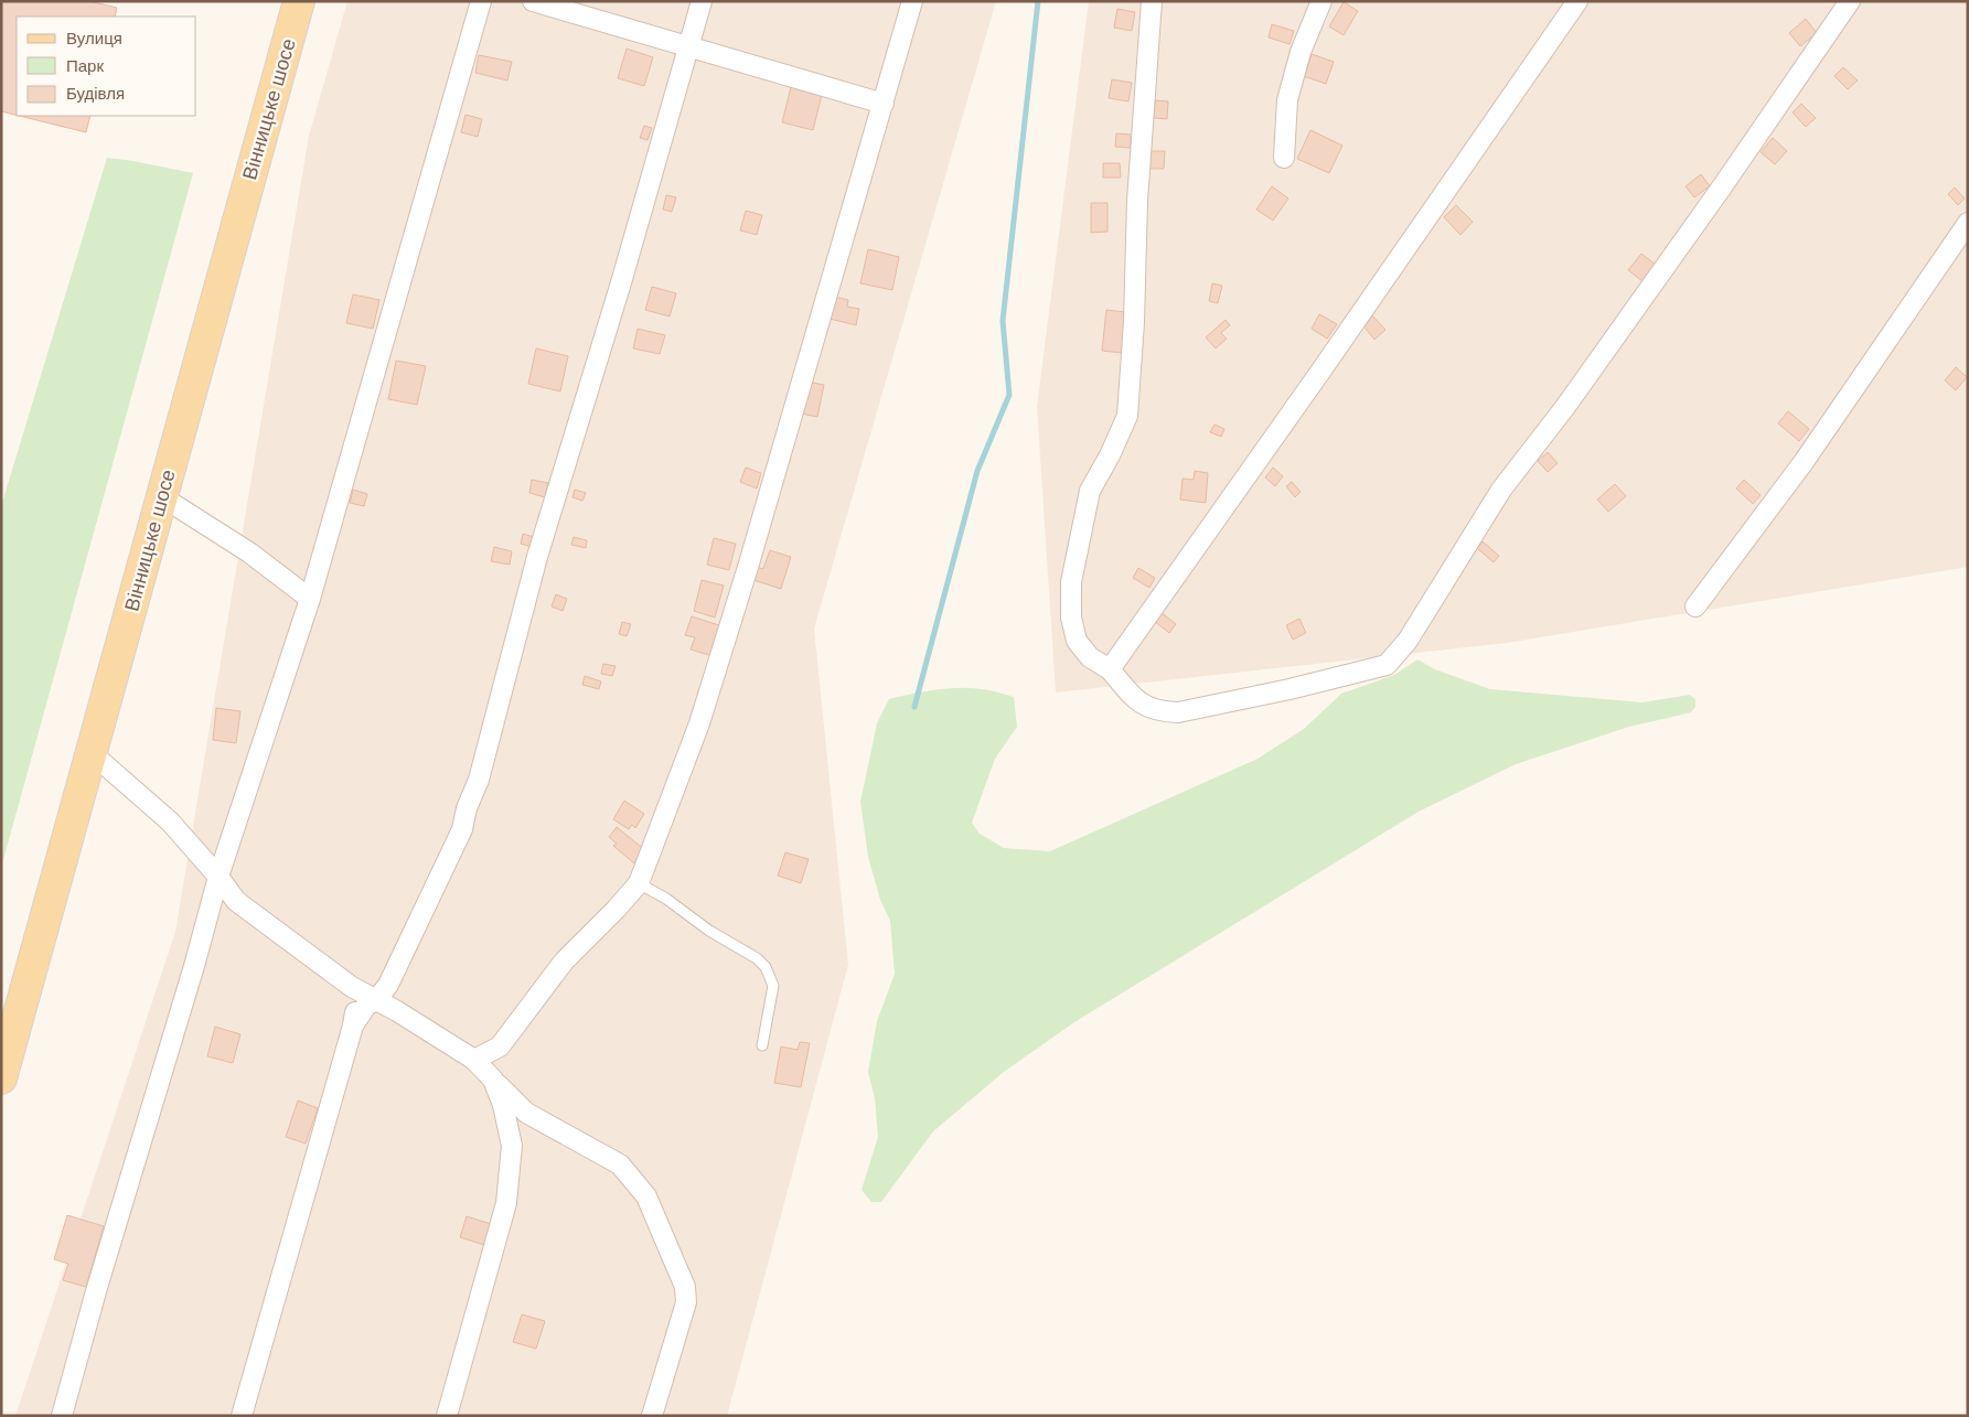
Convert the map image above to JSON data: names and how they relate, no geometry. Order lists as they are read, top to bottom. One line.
{"streets":{"main road":["Вінницьке шосе"]},"legend":["Вулиця","Парк","Будівля"]}
